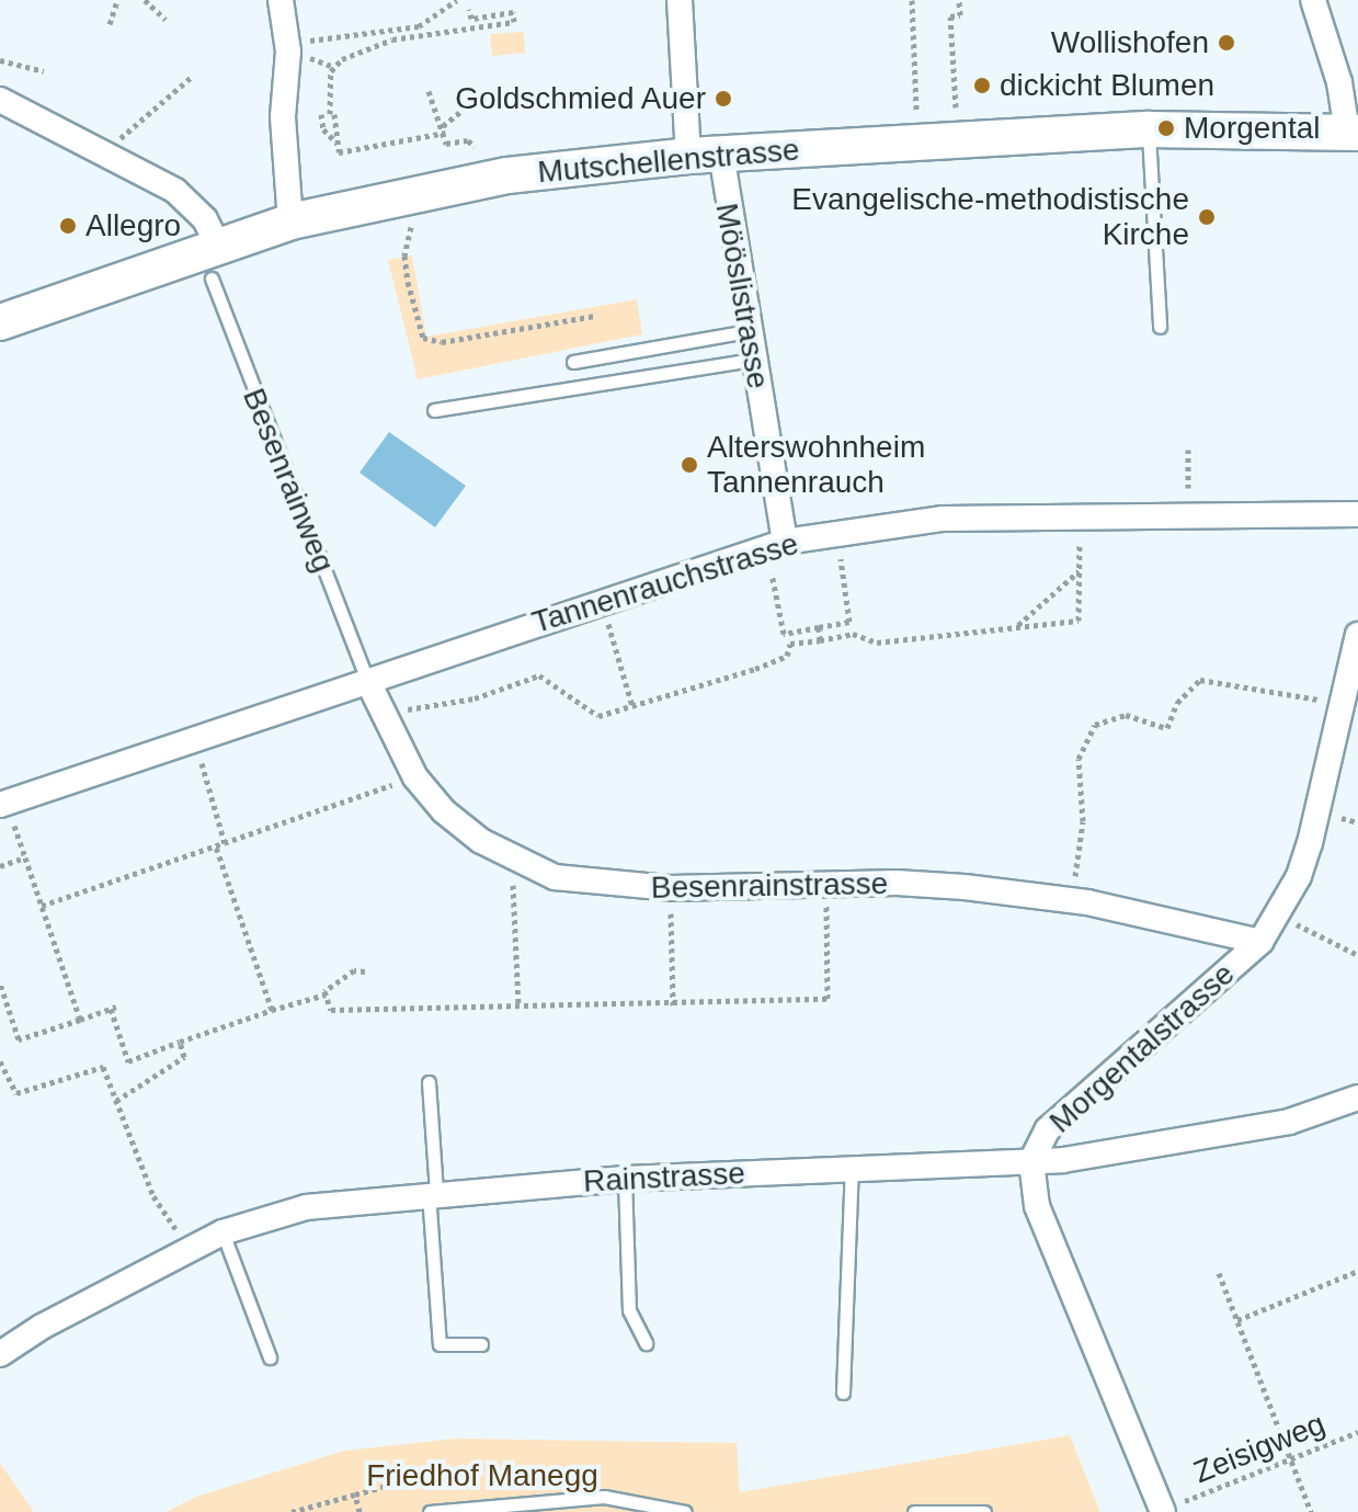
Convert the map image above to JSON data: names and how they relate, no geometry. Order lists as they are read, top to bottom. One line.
{"streets":{"street":["Mutschellenstrasse","Mööslistrasse","Tannenrauchstrasse","Besenrainstrasse","Morgentalstrasse","Rainstrasse"],"lane":["Besenrainweg"],"path":["Zeisigweg"]},"crossings":[["Mutschellenstrasse","Mööslistrasse"],["Mutschellenstrasse","Besenrainweg"],["Mööslistrasse","Tannenrauchstrasse"],["Besenrainweg","Tannenrauchstrasse"],["Besenrainweg","Besenrainstrasse"],["Tannenrauchstrasse","Besenrainstrasse"],["Besenrainstrasse","Morgentalstrasse"],["Morgentalstrasse","Rainstrasse"],["Morgentalstrasse","Zeisigweg"]],"parks":["Friedhof Manegg"],"places":["Wollishofen","dickicht Blumen","Goldschmied Auer","Morgental","Evangelische-methodistische Kirche","Allegro","Alterswohnheim Tannenrauch"]}
